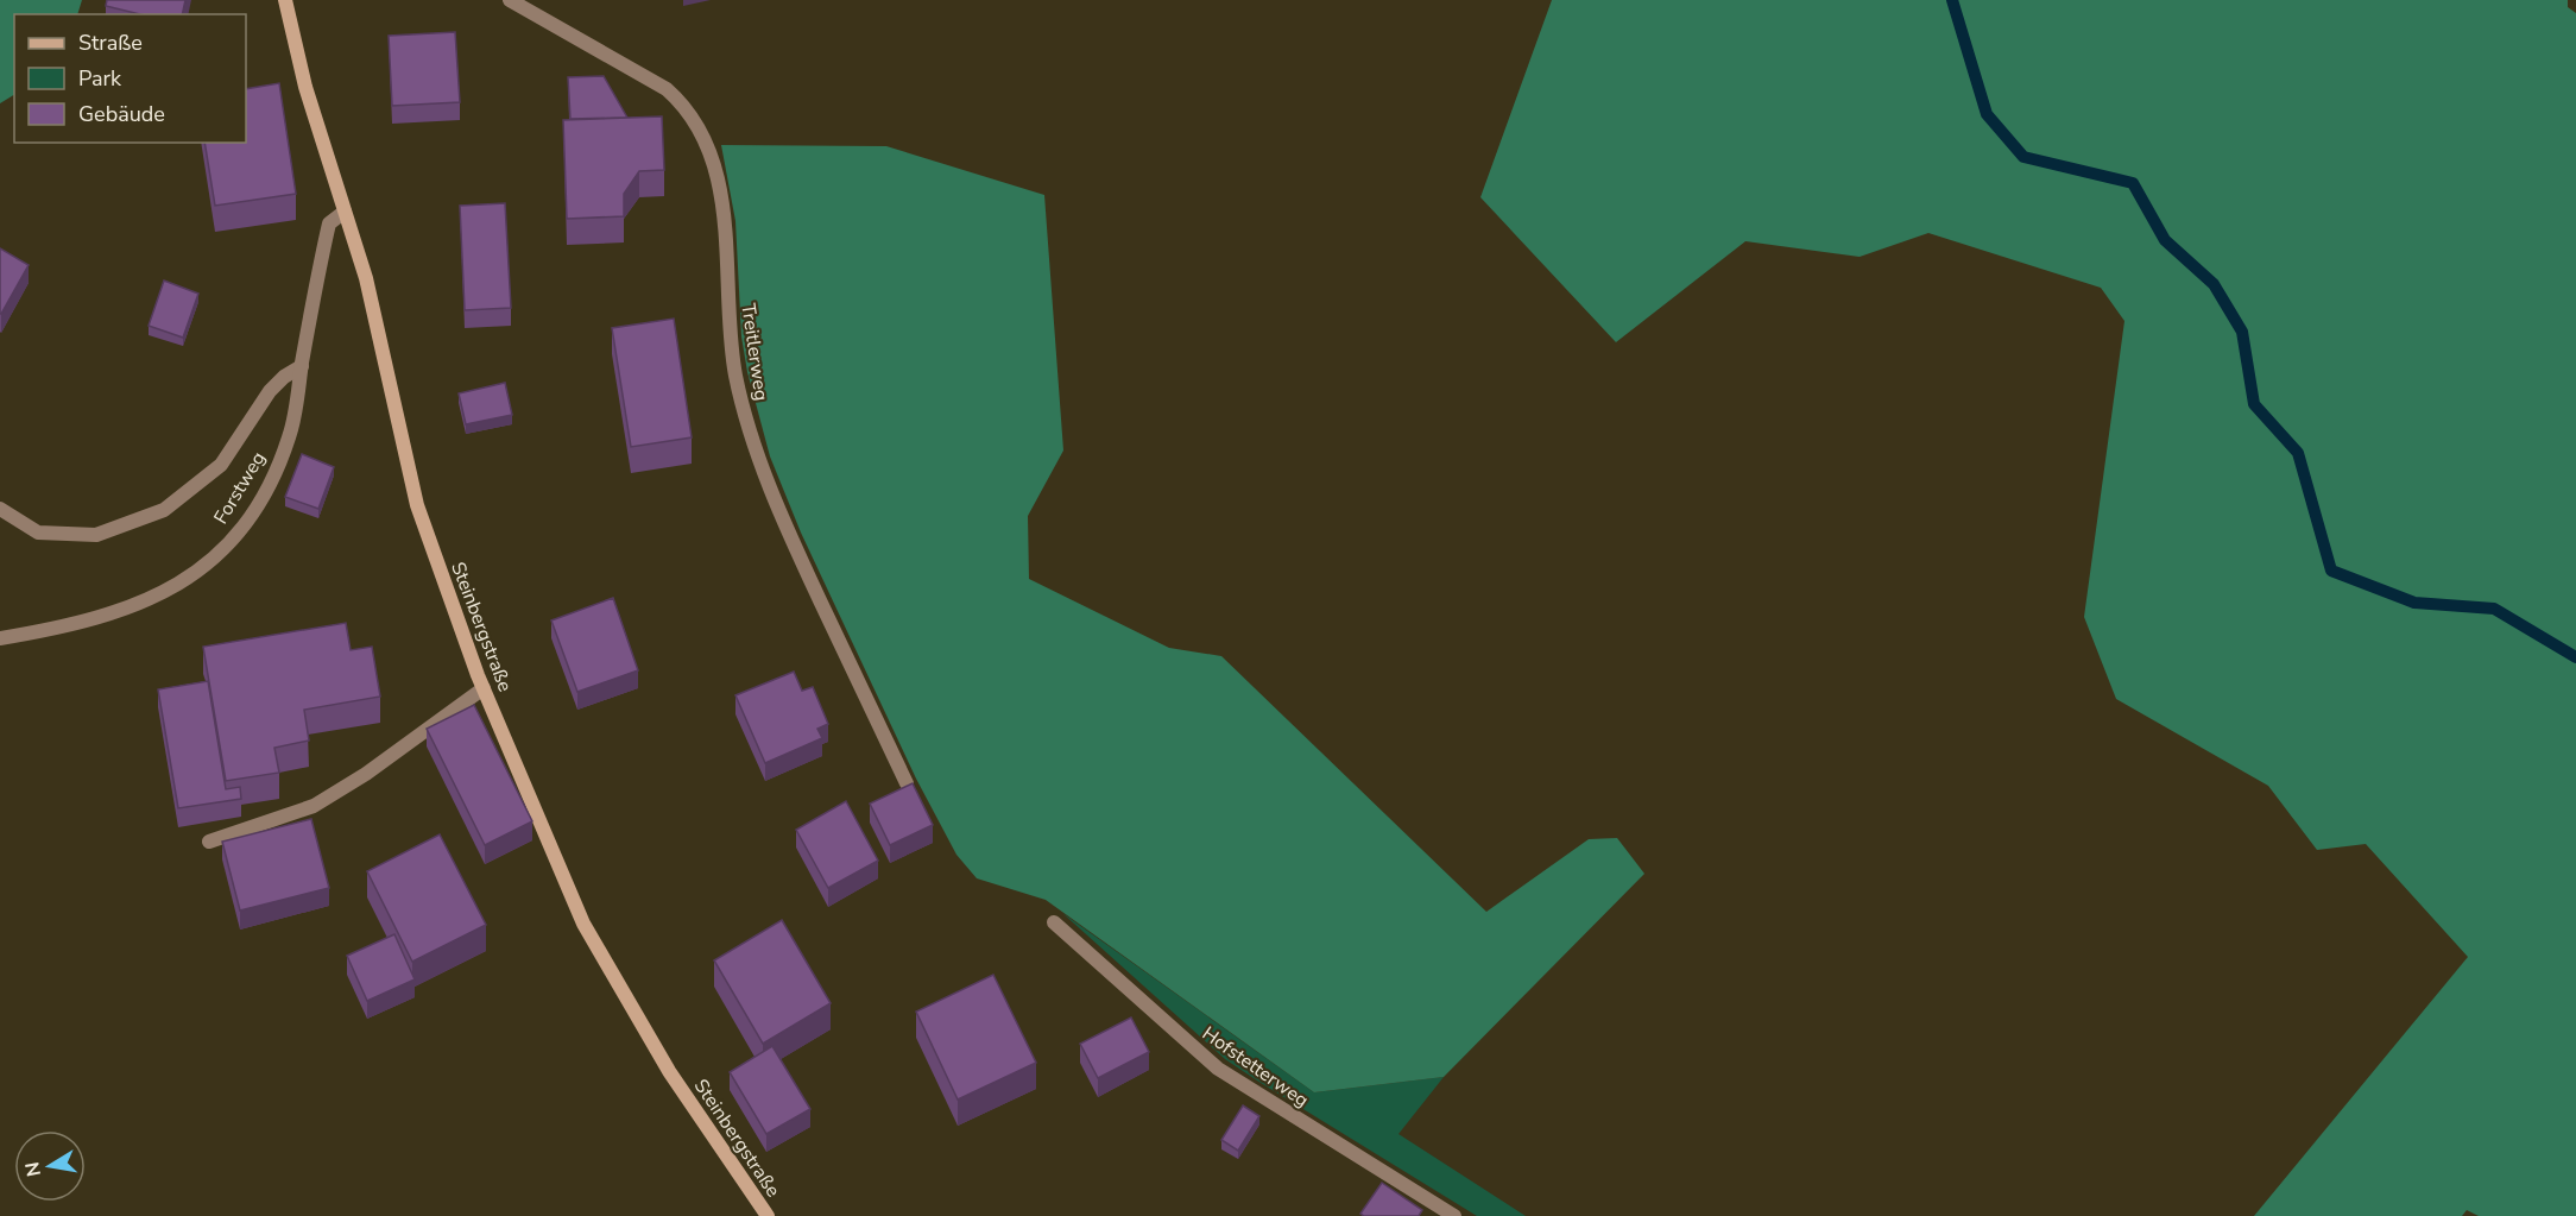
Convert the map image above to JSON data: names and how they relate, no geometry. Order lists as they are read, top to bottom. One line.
{"streets":{"main road":["Steinbergstraße"],"street":["Treitlerweg","Forstweg","Hofstetterweg"]},"crossings":[["Forstweg","Steinbergstraße"]],"legend":["Straße","Park","Gebäude"],"north":"left"}
